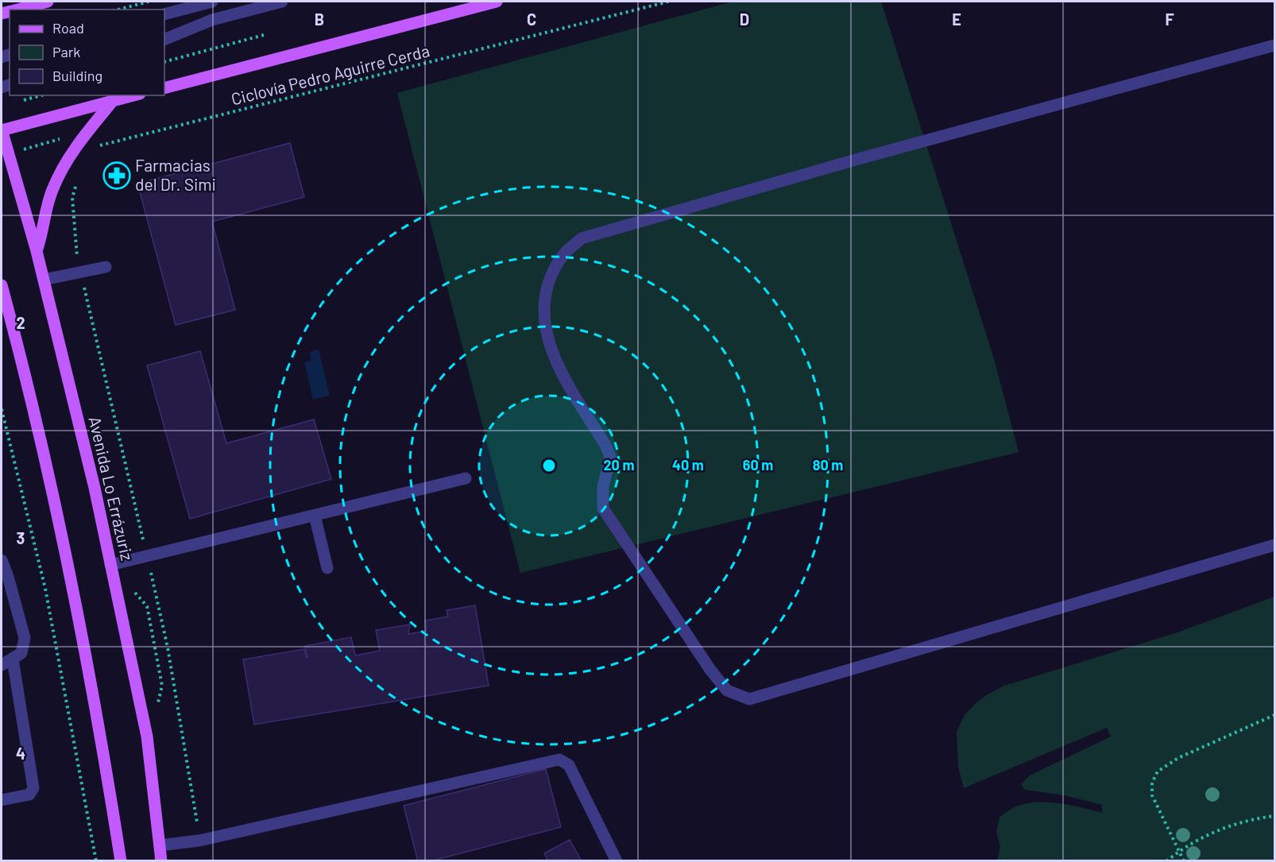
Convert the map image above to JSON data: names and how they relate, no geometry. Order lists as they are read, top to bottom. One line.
{"streets":{"main road":["Avenida Lo Errázuriz"],"path":["Ciclovía Pedro Aguirre Cerda"]},"crossings":[["Ciclovía Pedro Aguirre Cerda","Avenida Lo Errázuriz"]],"places":{"pharmacy":["Farmacias del Dr. Simi"]},"legend":["Road","Park","Building"],"grid":{"columns":["B","C","D","E","F"],"rows":["2","3","4"]},"rings":["20 m","40 m","60 m","80 m"]}
